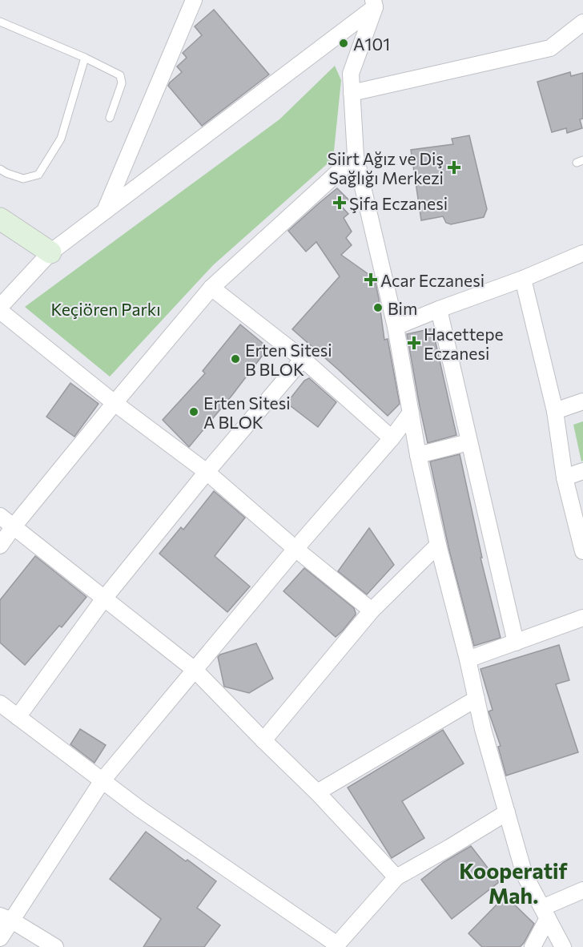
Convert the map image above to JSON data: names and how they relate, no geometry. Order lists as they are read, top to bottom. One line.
{"districts":["Kooperatif Mah."],"parks":["Keçiören Parkı"],"places":{"other":["A101","Bim","Erten Sitesi B BLOK","Erten Sitesi A BLOK"],"health":["Siirt Ağız ve Diş Sağlığı Merkezi","Şifa Eczanesi","Acar Eczanesi","Hacettepe Eczanesi"]}}
